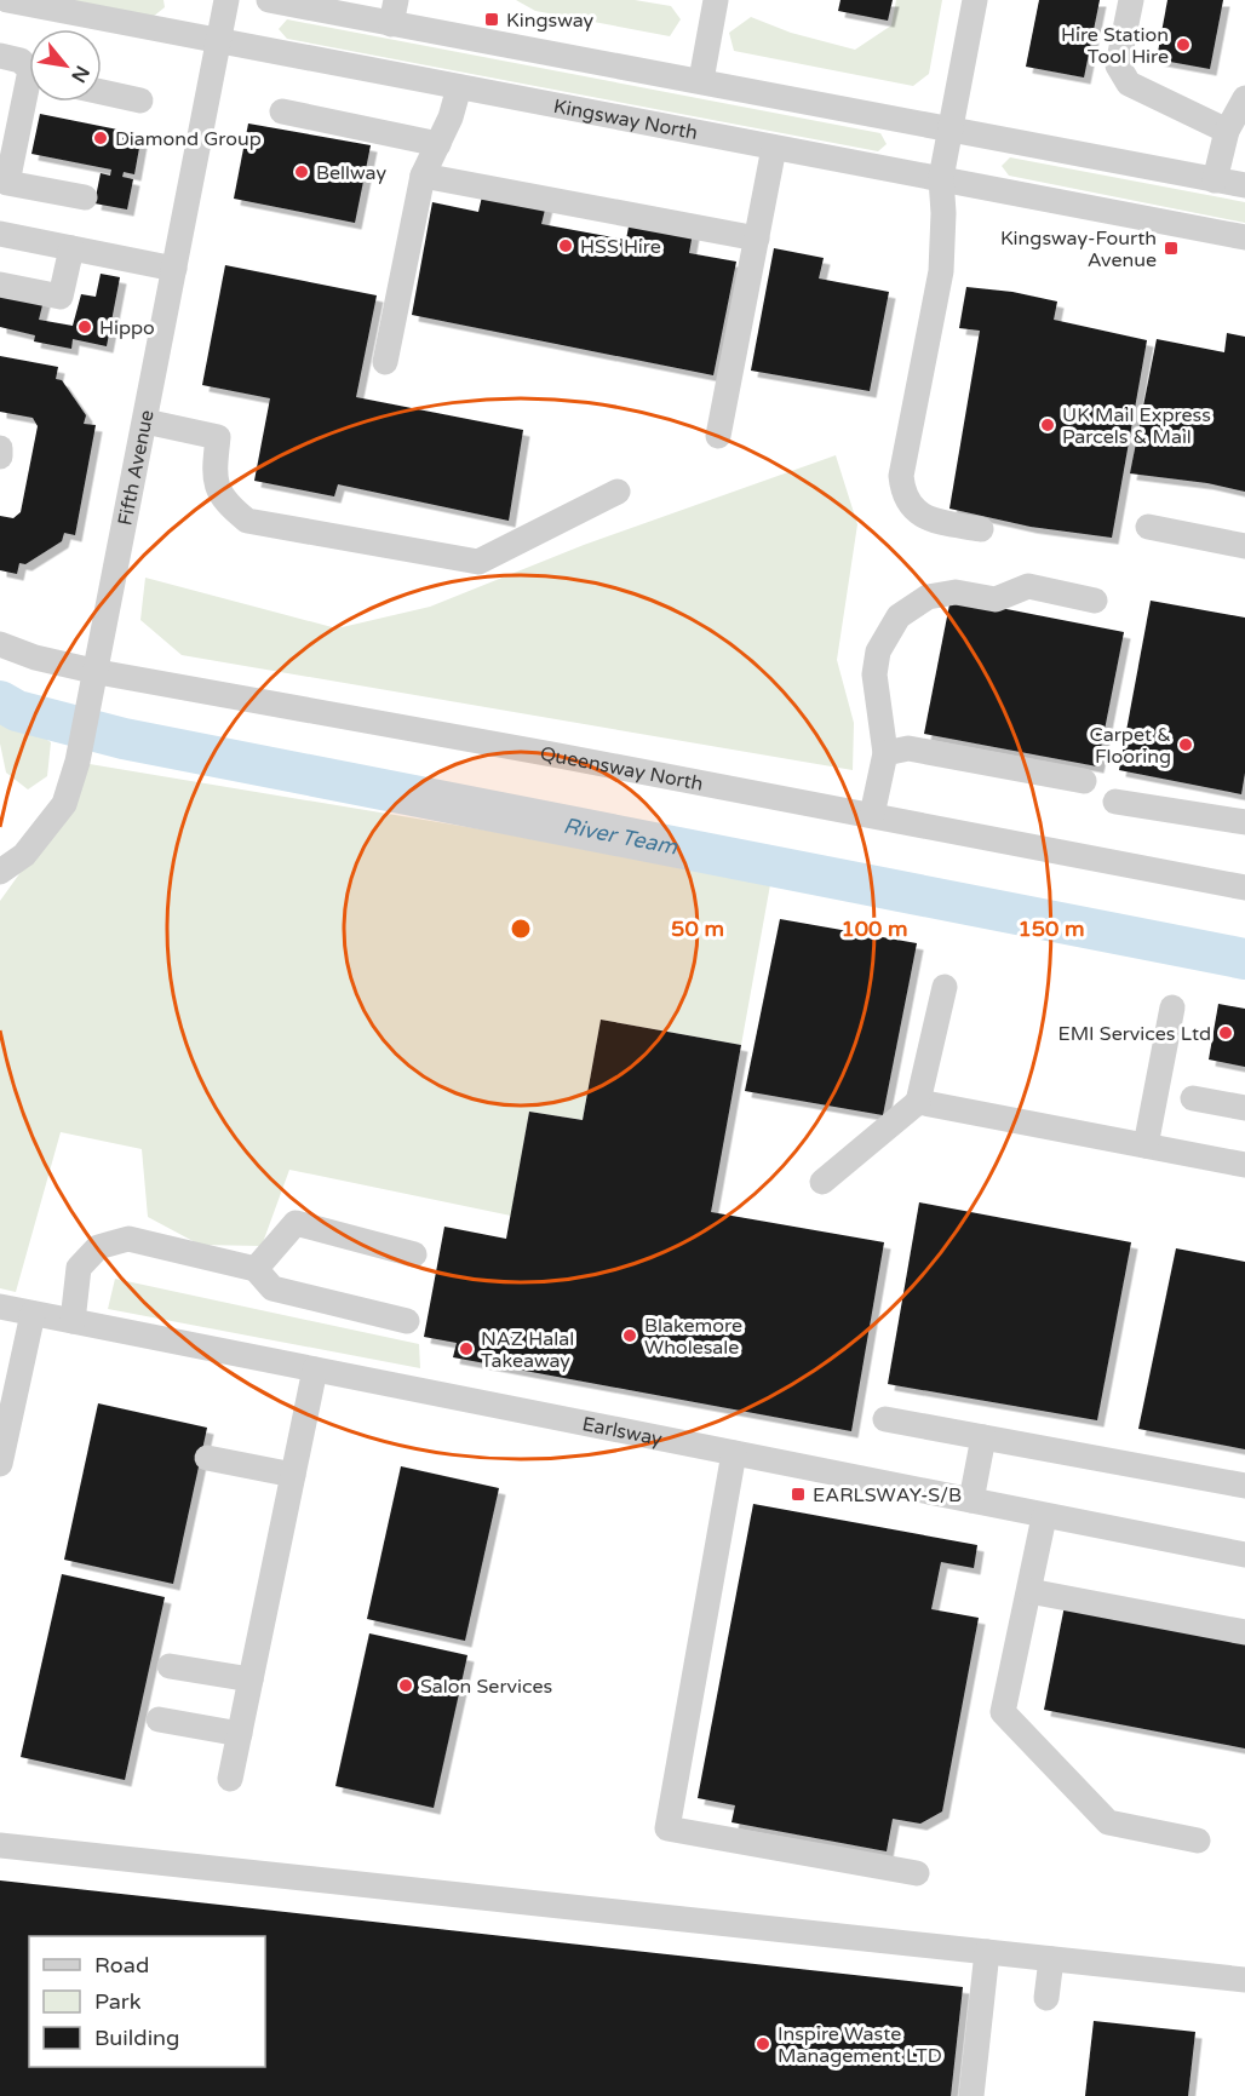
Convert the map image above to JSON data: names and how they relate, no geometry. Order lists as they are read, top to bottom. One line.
{"streets":{"street":["Kingsway North","Fifth Avenue","Queensway North","Earlsway"]},"crossings":[["Kingsway North","Fifth Avenue"],["Fifth Avenue","Queensway North"]],"water":["River Team"],"places":{"transit":["Kingsway","Kingsway-Fourth Avenue","EARLSWAY-S/B"],"other":["Hire Station Tool Hire","Diamond Group","Bellway","HSS Hire","Hippo","UK Mail Express Parcels & Mail","Carpet & Flooring","EMI Services Ltd","Blakemore Wholesale","NAZ Halal Takeaway","Salon Services","Inspire Waste Management LTD"]},"legend":["Road","Park","Building"],"north":"bottom right","rings":["50 m","100 m","150 m"]}
